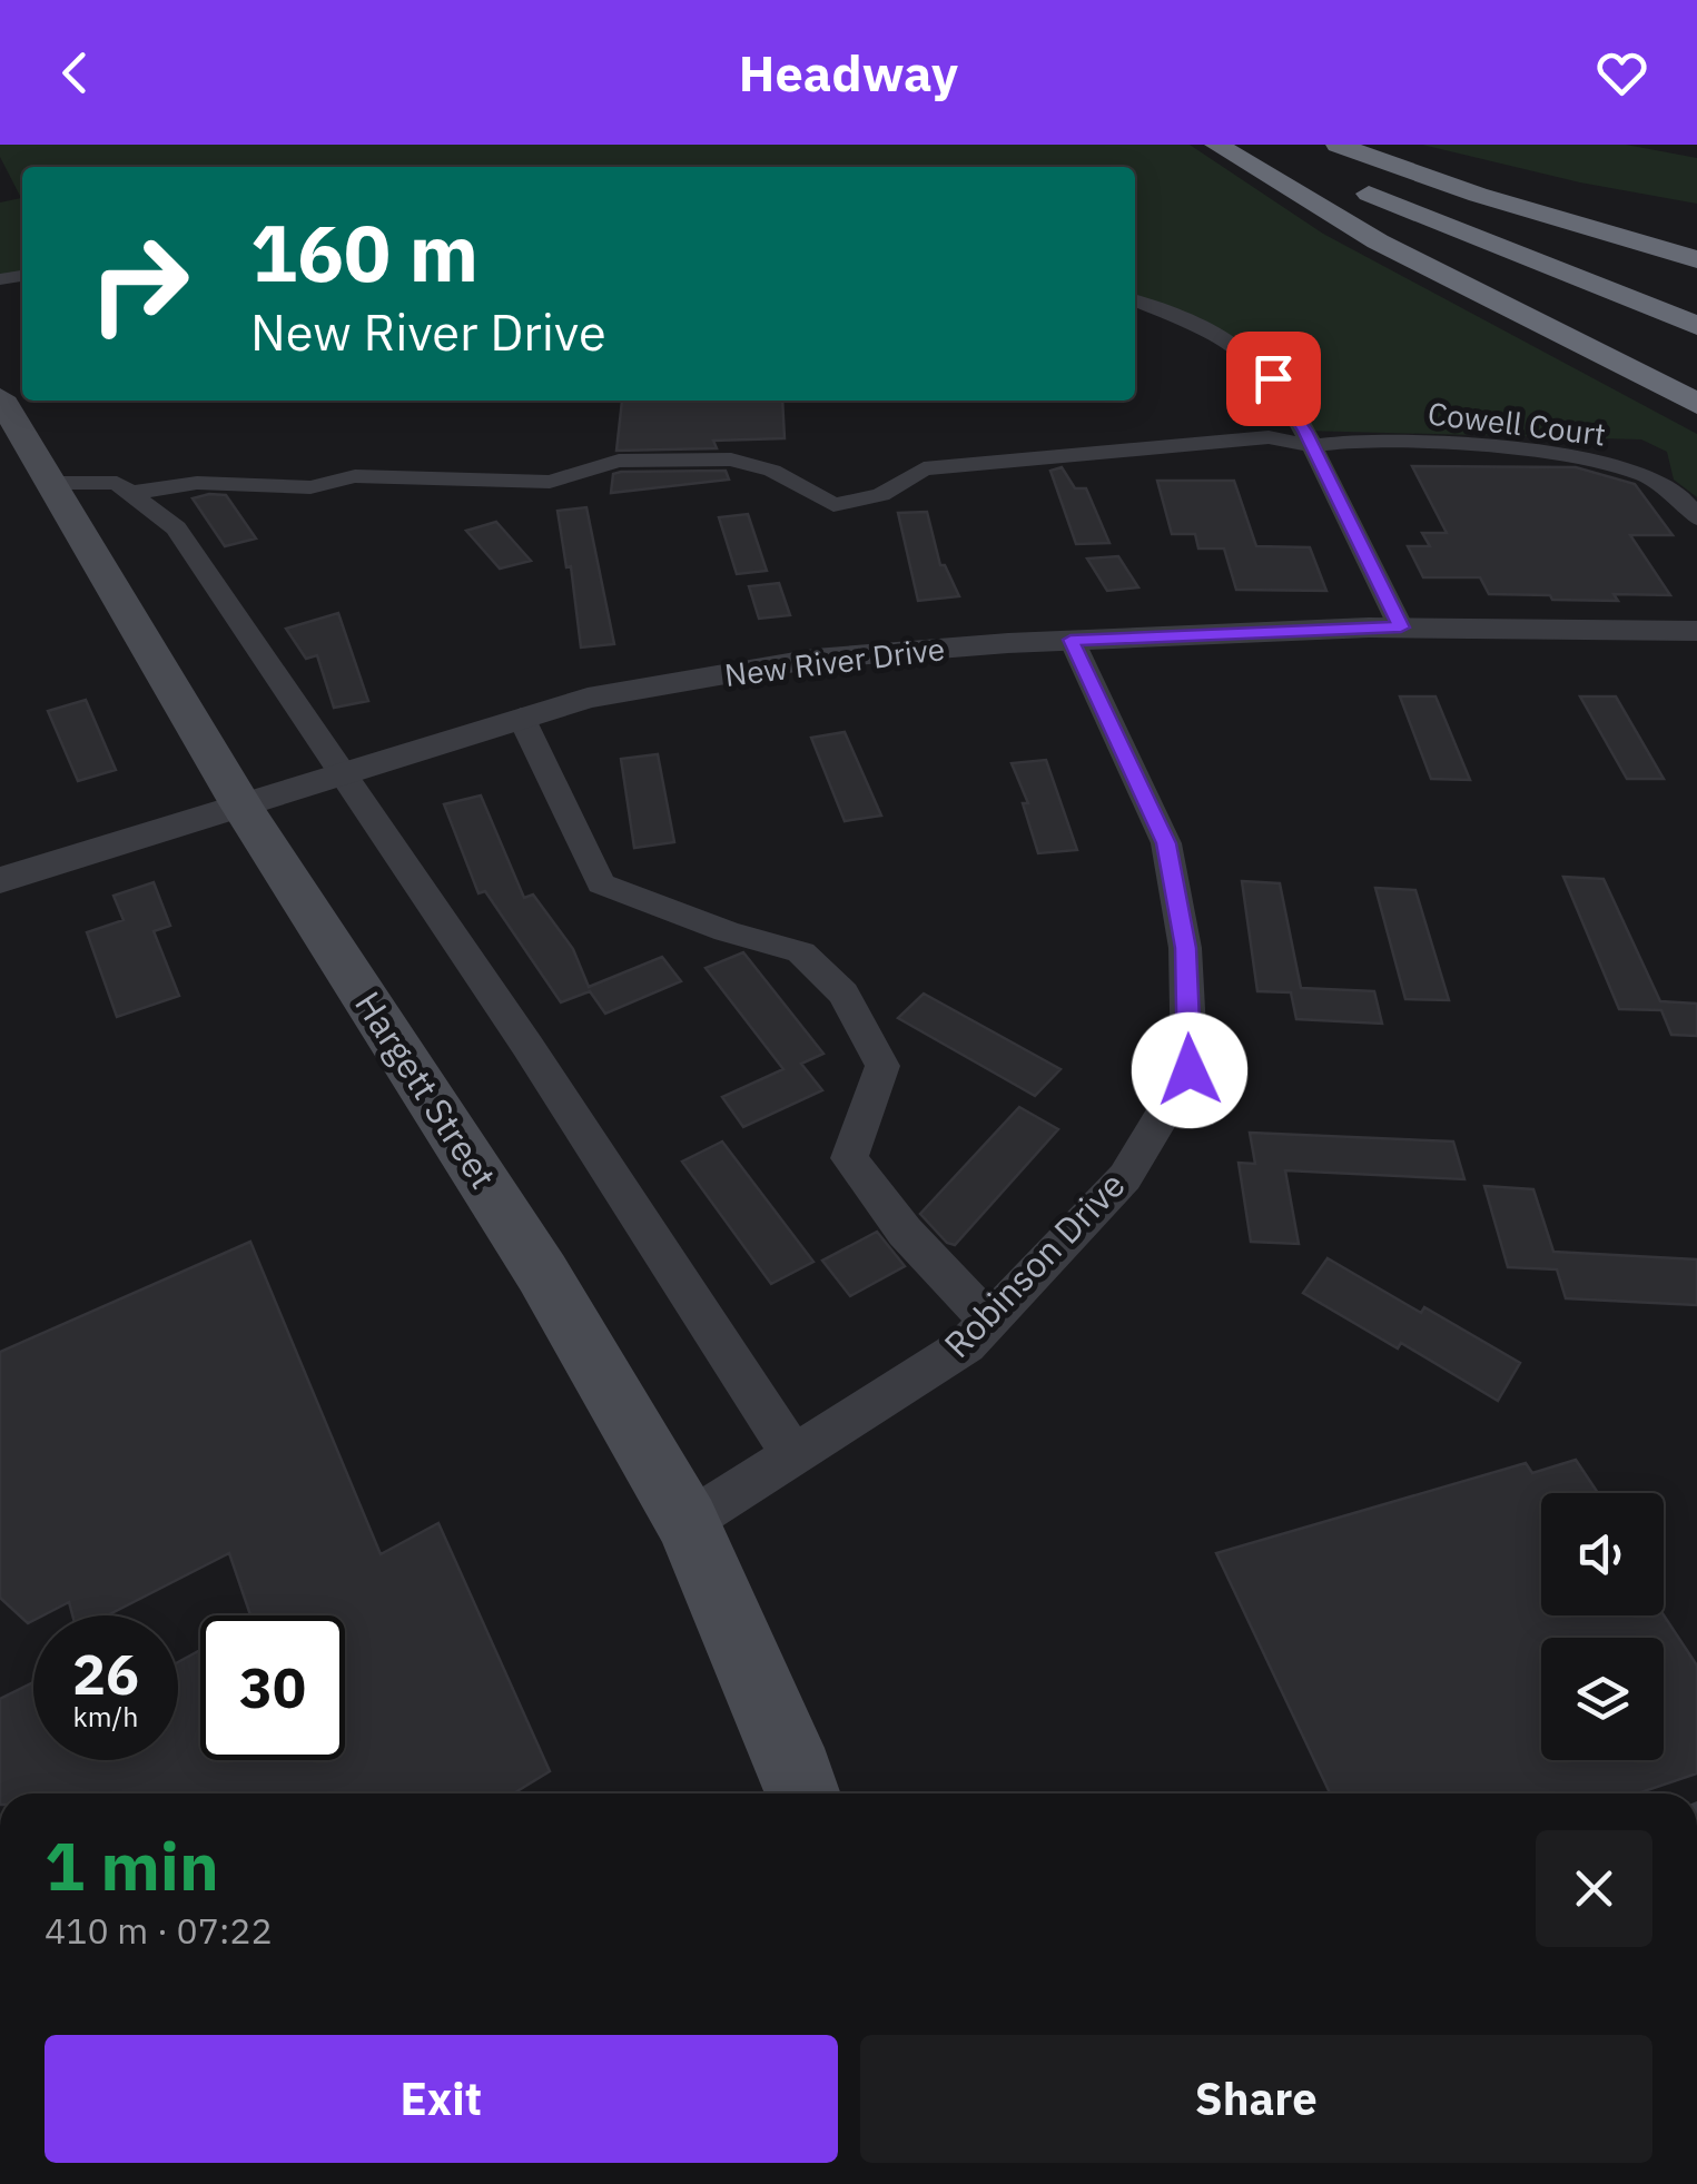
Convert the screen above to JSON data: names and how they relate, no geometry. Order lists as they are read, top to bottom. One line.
{"streets":{"main road":["Hargett Street"],"street":["Cowell Court","New River Drive","Robinson Drive"]},"crossings":[["New River Drive","Hargett Street"],["New River Drive","Robinson Drive"],["Hargett Street","Robinson Drive"]],"page":{"header":"Headway","turn":["160 m","New River Drive"],"speed":"26 km/h","limit":"30","heading":["1 min","410 m · 07:22"],"buttons":["Exit","Share"]}}
